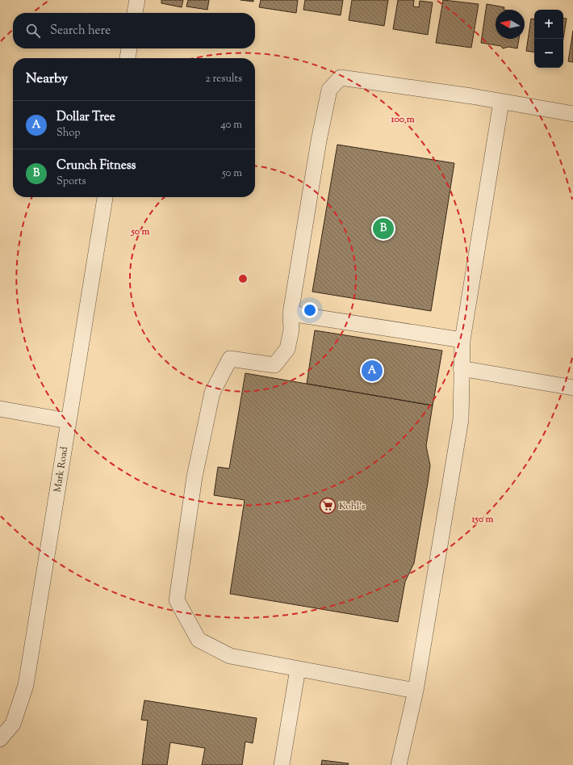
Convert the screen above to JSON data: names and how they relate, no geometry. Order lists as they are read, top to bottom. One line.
{"streets":{"street":["Mark Road"]},"places":{"supermarket":["Kohl's"]},"north":"left","page":{"map_buttons":["+","−"],"search":"Search here","heading":["Nearby","2 results"],"list":[{"mark":"A","name":"Dollar Tree","note":"Shop","value":"40 m"},{"mark":"B","name":"Crunch Fitness","note":"Sports","value":"50 m"}],"pins":["B","A"]},"rings":["100 m","50 m","150 m"]}
